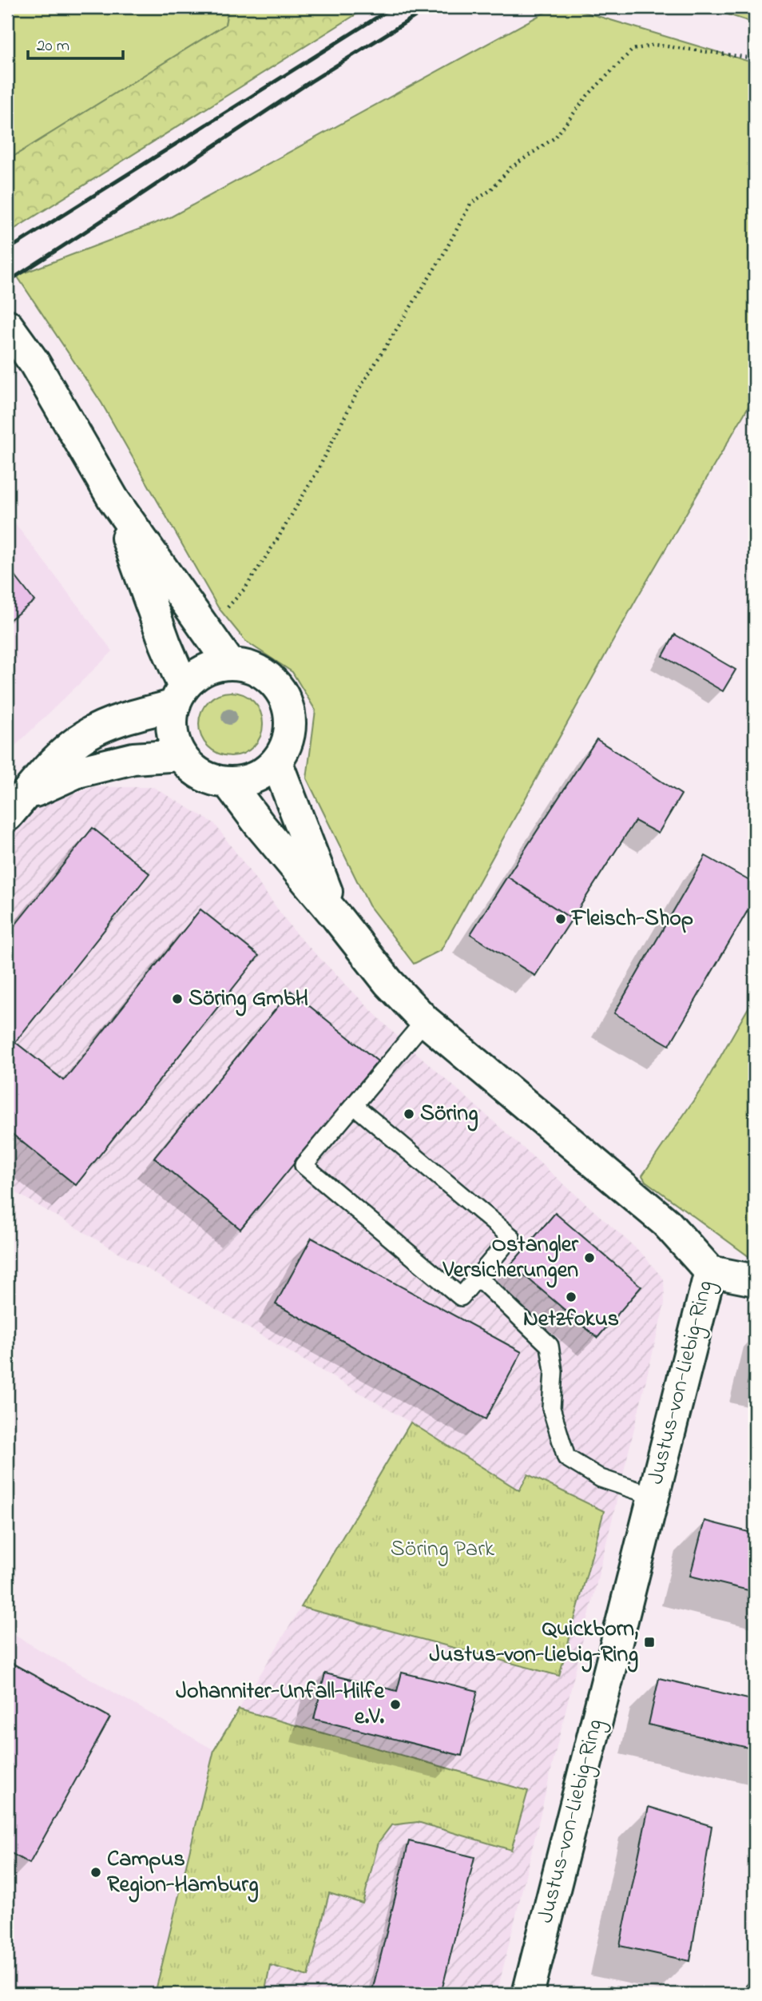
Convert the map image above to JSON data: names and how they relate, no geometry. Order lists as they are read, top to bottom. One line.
{"streets":{"street":["Justus-von-Liebig-Ring"]},"parks":["Söring Park"],"places":{"other":["Fleisch-Shop","Söring GmbH","Söring","Ostangler Versicherungen","Netzfokus","Johanniter-Unfall-Hilfe e.V.","Campus Region-Hamburg"],"transit":["Quickborn, Justus-von-Liebig-Ring"]},"scale_bar":"20 m"}
